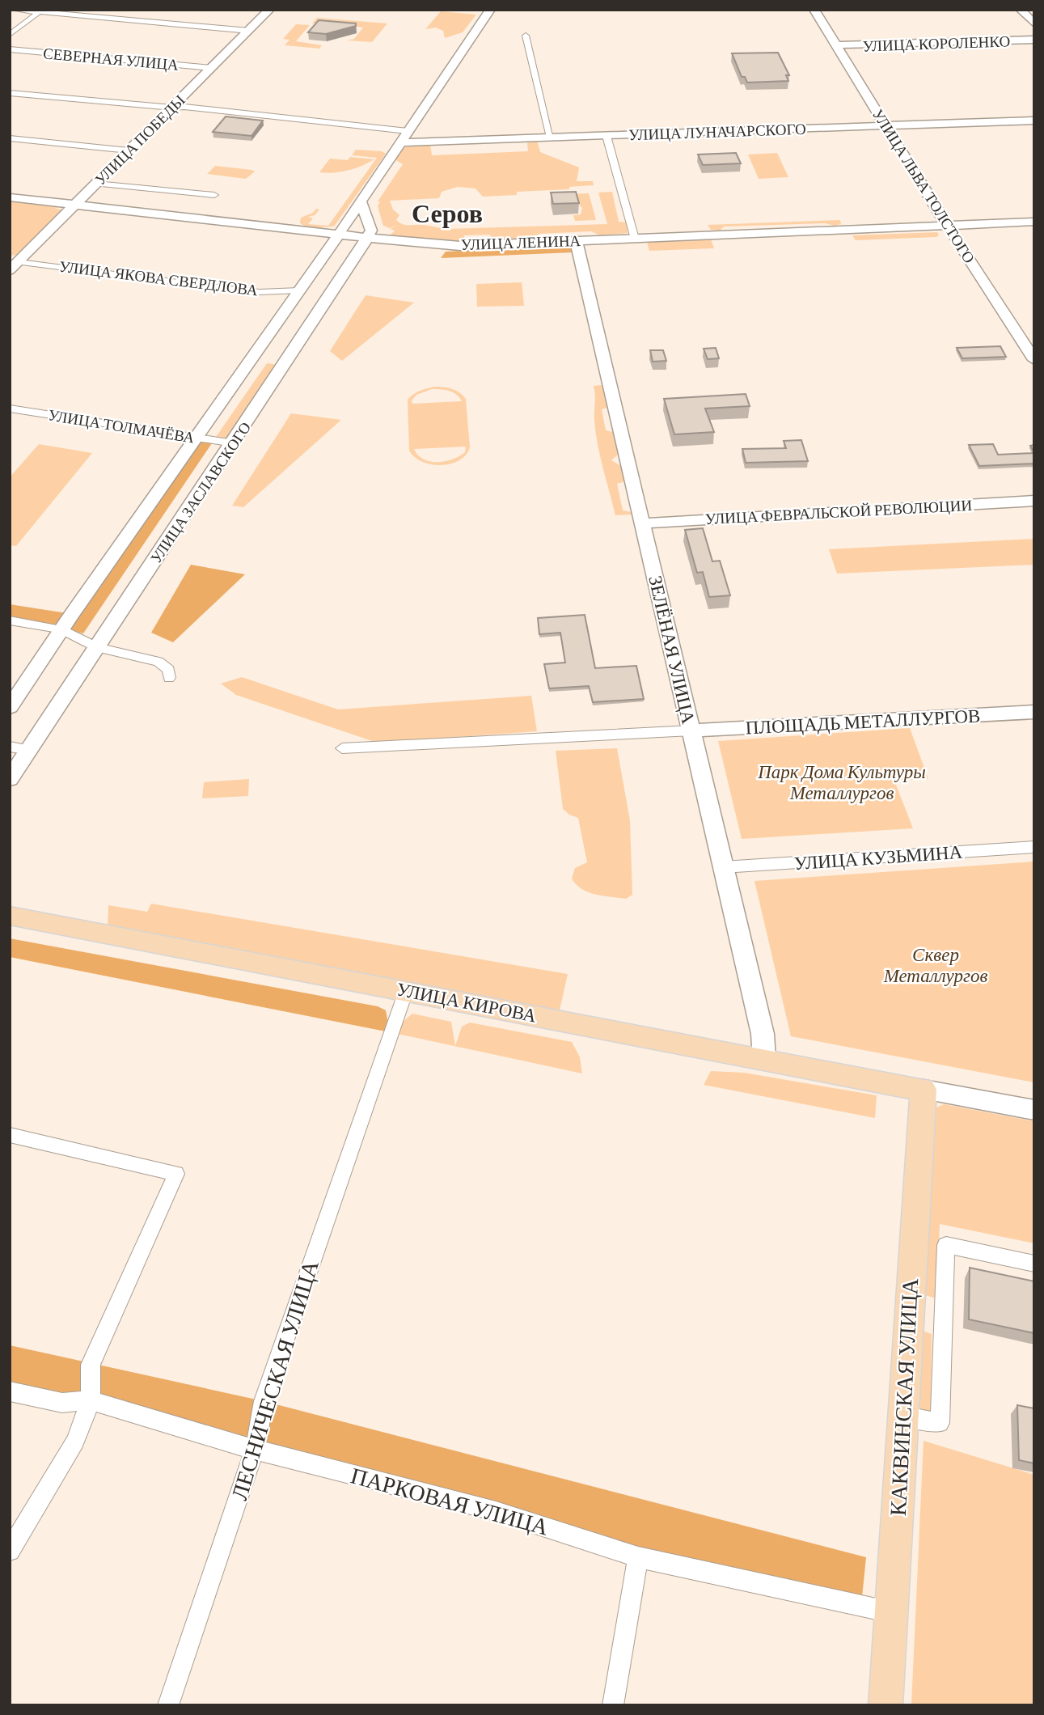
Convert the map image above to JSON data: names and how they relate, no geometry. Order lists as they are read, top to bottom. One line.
{"streets":{"main road":["УЛИЦА КИРОВА","КАКВИНСКАЯ УЛИЦА"],"street":["УЛИЦА КОРОЛЕНКО","СЕВЕРНАЯ УЛИЦА","УЛИЦА ЛУНАЧАРСКОГО","УЛИЦА ПОБЕДЫ","УЛИЦА ЛЬВА ТОЛСТОГО","УЛИЦА ЛЕНИНА","УЛИЦА ЯКОВА СВЕРДЛОВА","УЛИЦА ТОЛМАЧЁВА","УЛИЦА ЗАСЛАВСКОГО","УЛИЦА ФЕВРАЛЬСКОЙ РЕВОЛЮЦИИ","ЗЕЛЁНАЯ УЛИЦА","ПЛОЩАДЬ МЕТАЛЛУРГОВ","УЛИЦА КУЗЬМИНА","ЛЕСНИЧЕСКАЯ УЛИЦА","ПАРКОВАЯ УЛИЦА"]},"crossings":[["УЛИЦА КОРОЛЕНКО","УЛИЦА ЛЬВА ТОЛСТОГО"],["СЕВЕРНАЯ УЛИЦА","УЛИЦА ПОБЕДЫ"],["УЛИЦА ЛУНАЧАРСКОГО","УЛИЦА ЛЬВА ТОЛСТОГО"],["УЛИЦА ЛУНАЧАРСКОГО","УЛИЦА ЗАСЛАВСКОГО"],["УЛИЦА ПОБЕДЫ","УЛИЦА ЛЕНИНА"],["УЛИЦА ПОБЕДЫ","УЛИЦА ЯКОВА СВЕРДЛОВА"],["УЛИЦА ЛЬВА ТОЛСТОГО","УЛИЦА ЛЕНИНА"],["УЛИЦА ЛЕНИНА","УЛИЦА ЗАСЛАВСКОГО"],["УЛИЦА ЛЕНИНА","ЗЕЛЁНАЯ УЛИЦА"],["УЛИЦА ЯКОВА СВЕРДЛОВА","УЛИЦА ЗАСЛАВСКОГО"],["УЛИЦА ТОЛМАЧЁВА","УЛИЦА ЗАСЛАВСКОГО"],["УЛИЦА ФЕВРАЛЬСКОЙ РЕВОЛЮЦИИ","ЗЕЛЁНАЯ УЛИЦА"],["ЗЕЛЁНАЯ УЛИЦА","ПЛОЩАДЬ МЕТАЛЛУРГОВ"],["ЗЕЛЁНАЯ УЛИЦА","УЛИЦА КУЗЬМИНА"],["ЗЕЛЁНАЯ УЛИЦА","УЛИЦА КИРОВА"],["УЛИЦА КИРОВА","ЛЕСНИЧЕСКАЯ УЛИЦА"],["УЛИЦА КИРОВА","КАКВИНСКАЯ УЛИЦА"],["ЛЕСНИЧЕСКАЯ УЛИЦА","ПАРКОВАЯ УЛИЦА"],["КАКВИНСКАЯ УЛИЦА","ПАРКОВАЯ УЛИЦА"]],"districts":["Серов"],"parks":["Парк Дома Культуры Металлургов","Сквер Металлургов"]}
